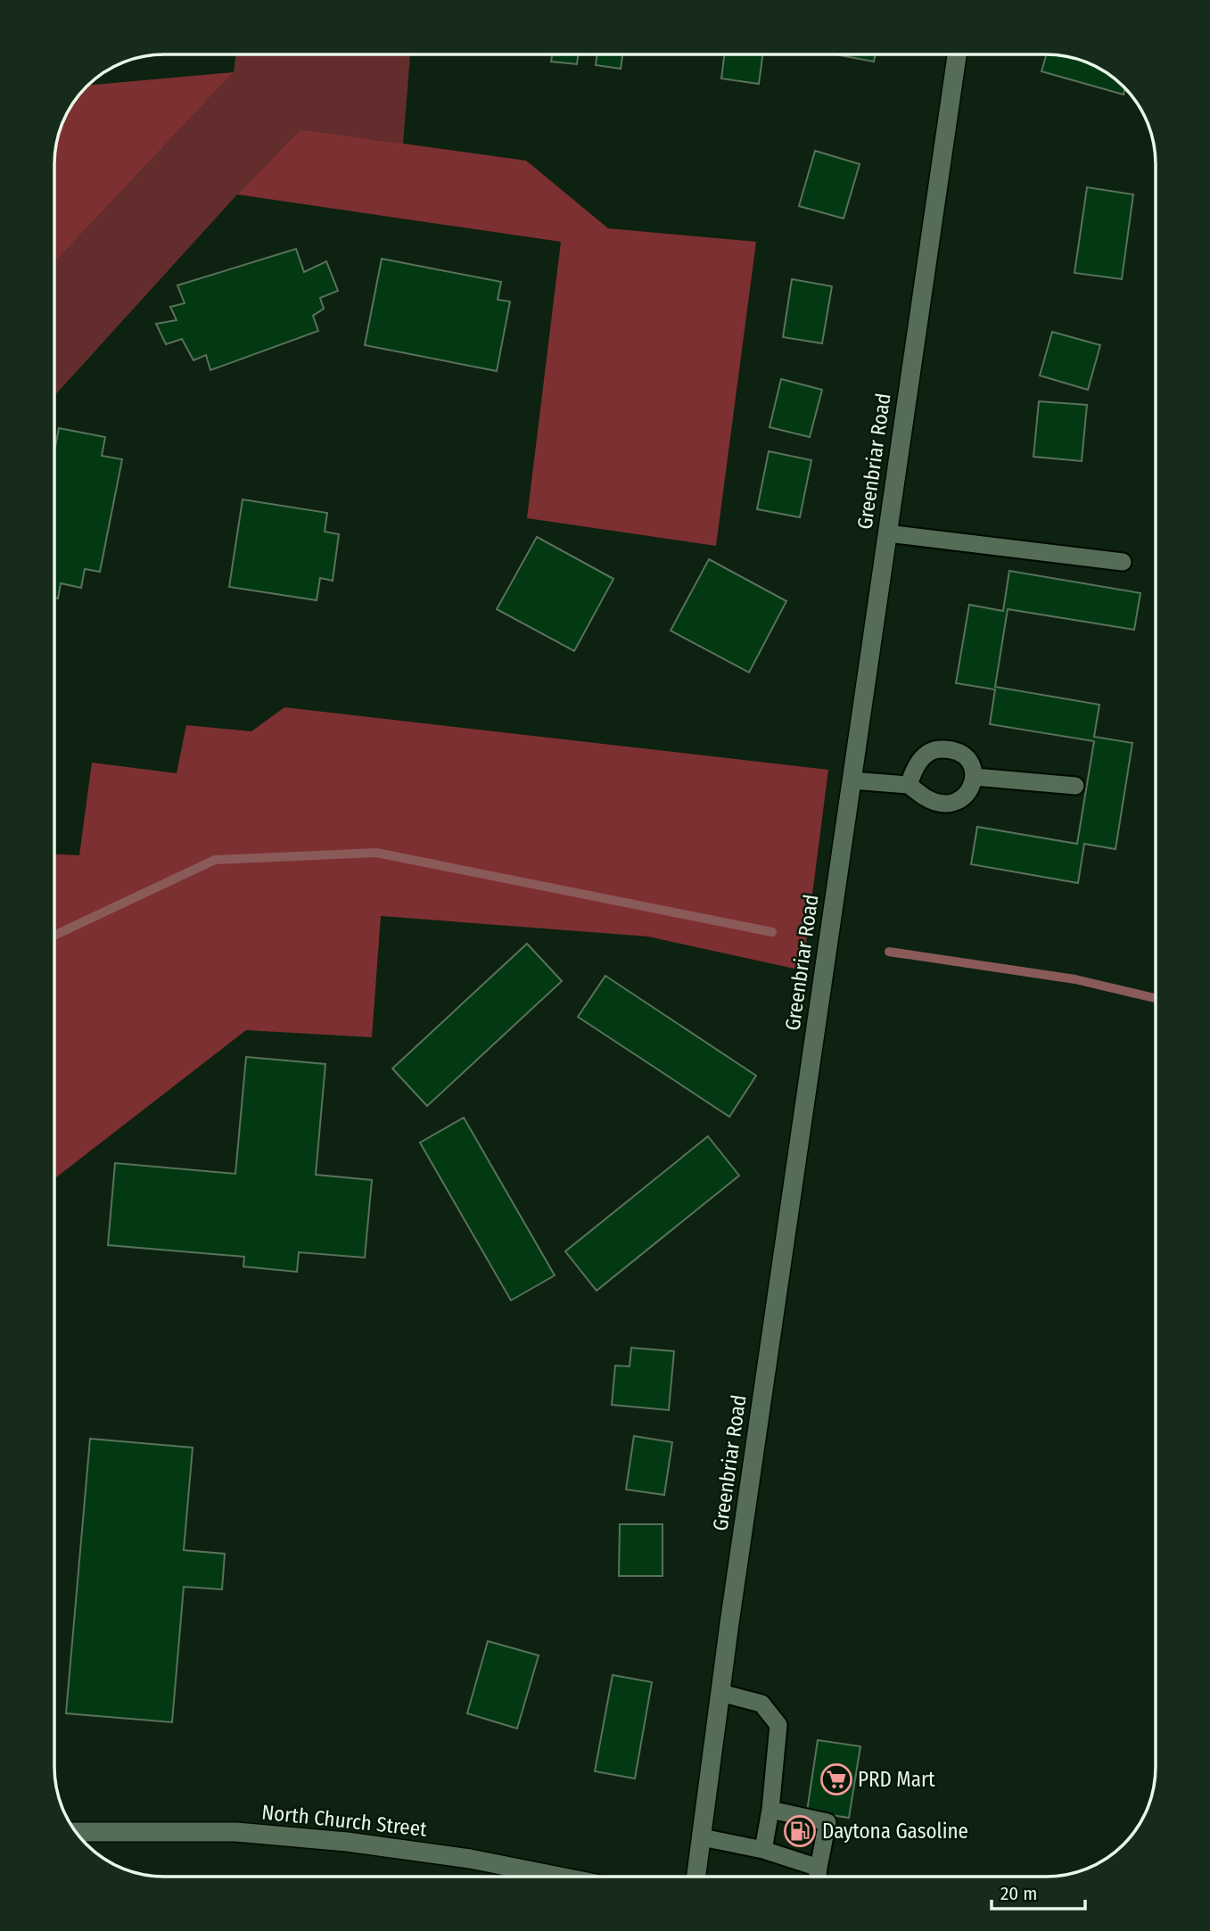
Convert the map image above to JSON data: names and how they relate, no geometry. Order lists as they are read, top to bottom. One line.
{"streets":{"street":["Greenbriar Road","North Church Street"]},"places":{"supermarket":["PRD Mart"],"fuel station":["Daytona Gasoline"]},"scale_bar":"20 m"}
